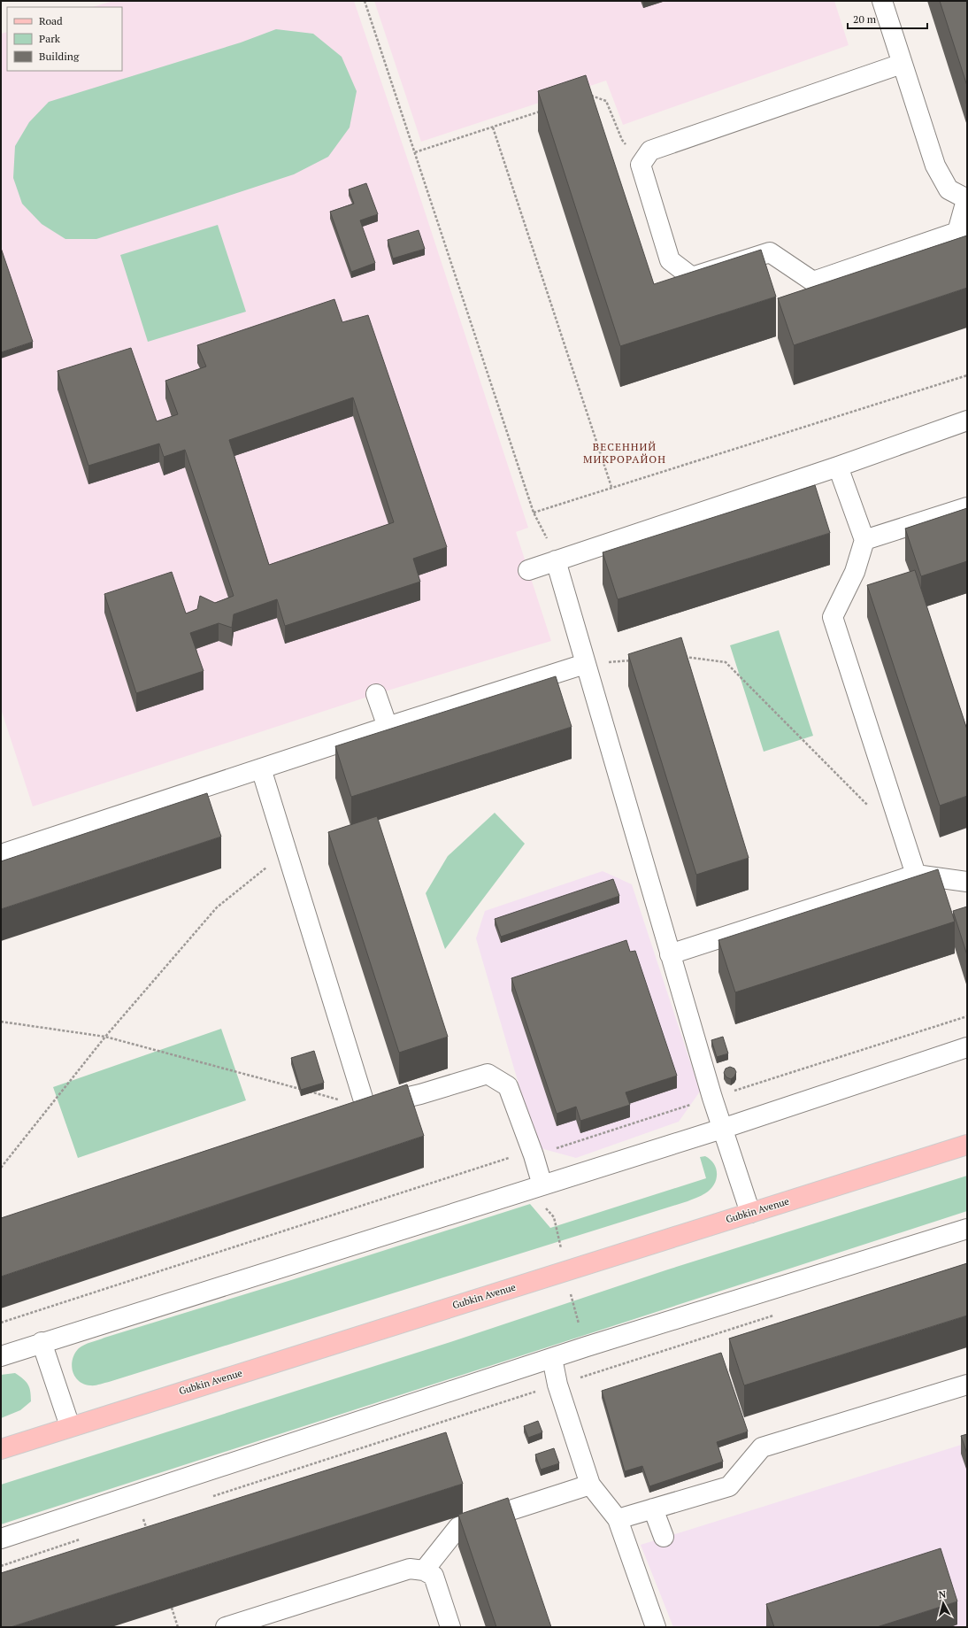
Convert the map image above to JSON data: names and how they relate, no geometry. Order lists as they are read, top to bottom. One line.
{"streets":{"main road":["Gubkin Avenue"]},"districts":["ВЕСЕННИЙ МИКРОРАЙОН"],"legend":["Road","Park","Building"],"scale_bar":"20 m","north":"top"}
